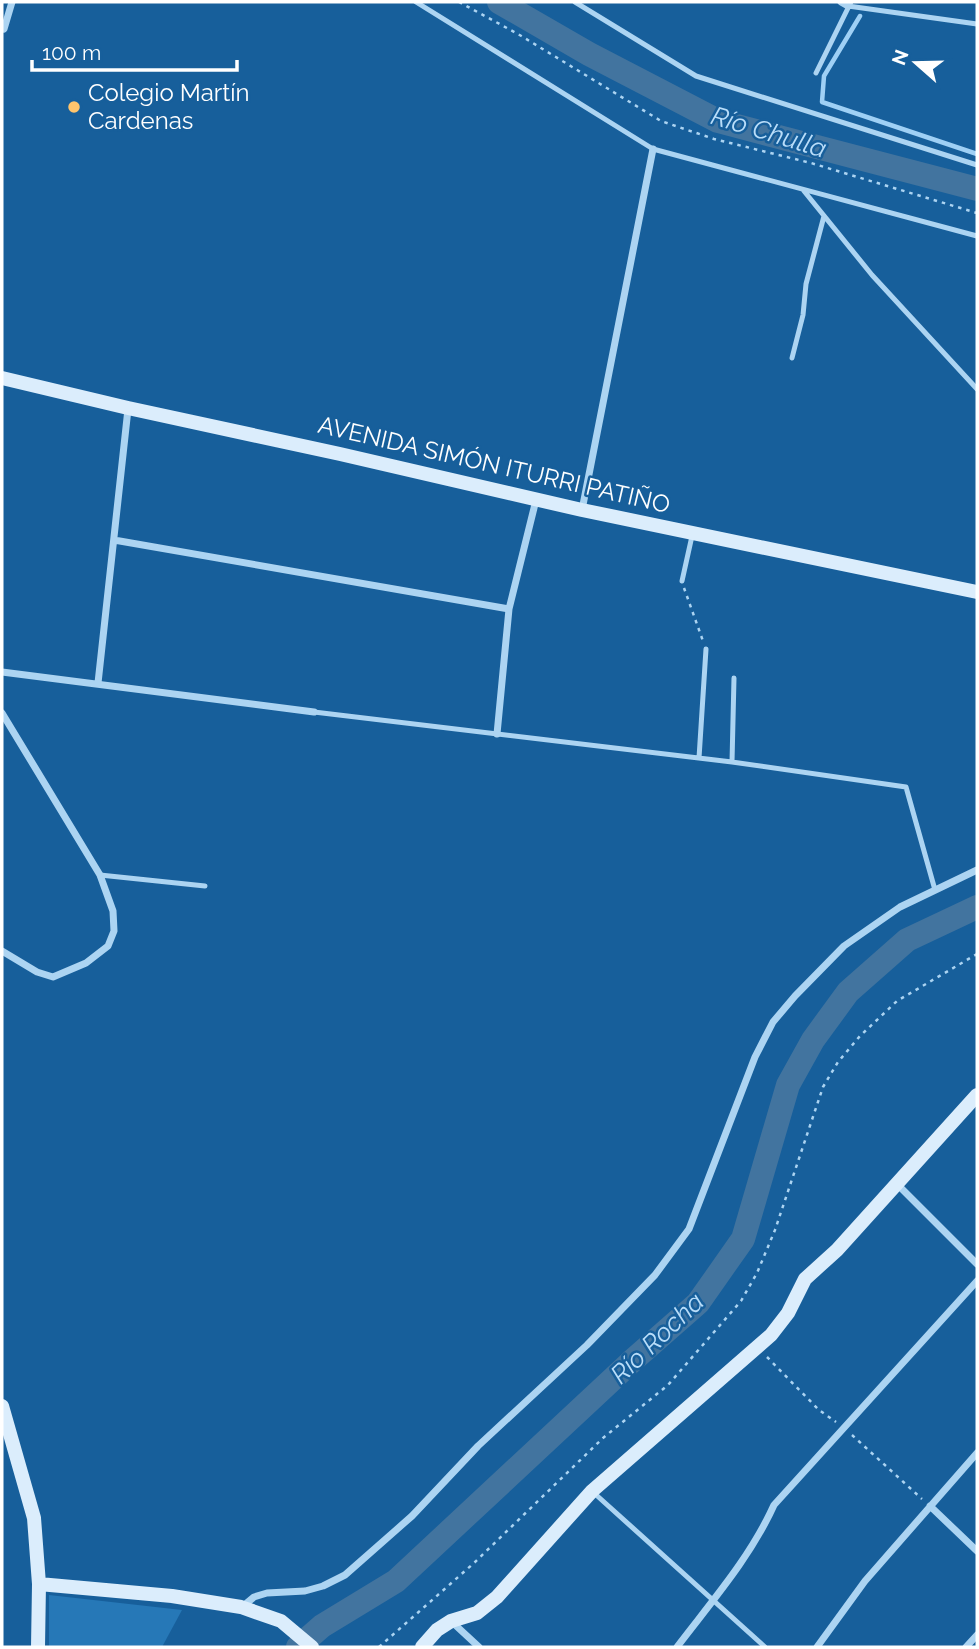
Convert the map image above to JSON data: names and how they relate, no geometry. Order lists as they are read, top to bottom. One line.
{"streets":{"street":["AVENIDA SIMÓN ITURRI PATIÑO"]},"water":["Río Chulla","Río Rocha"],"places":["Colegio Martín Cardenas"],"scale_bar":"100 m","north":"left"}
